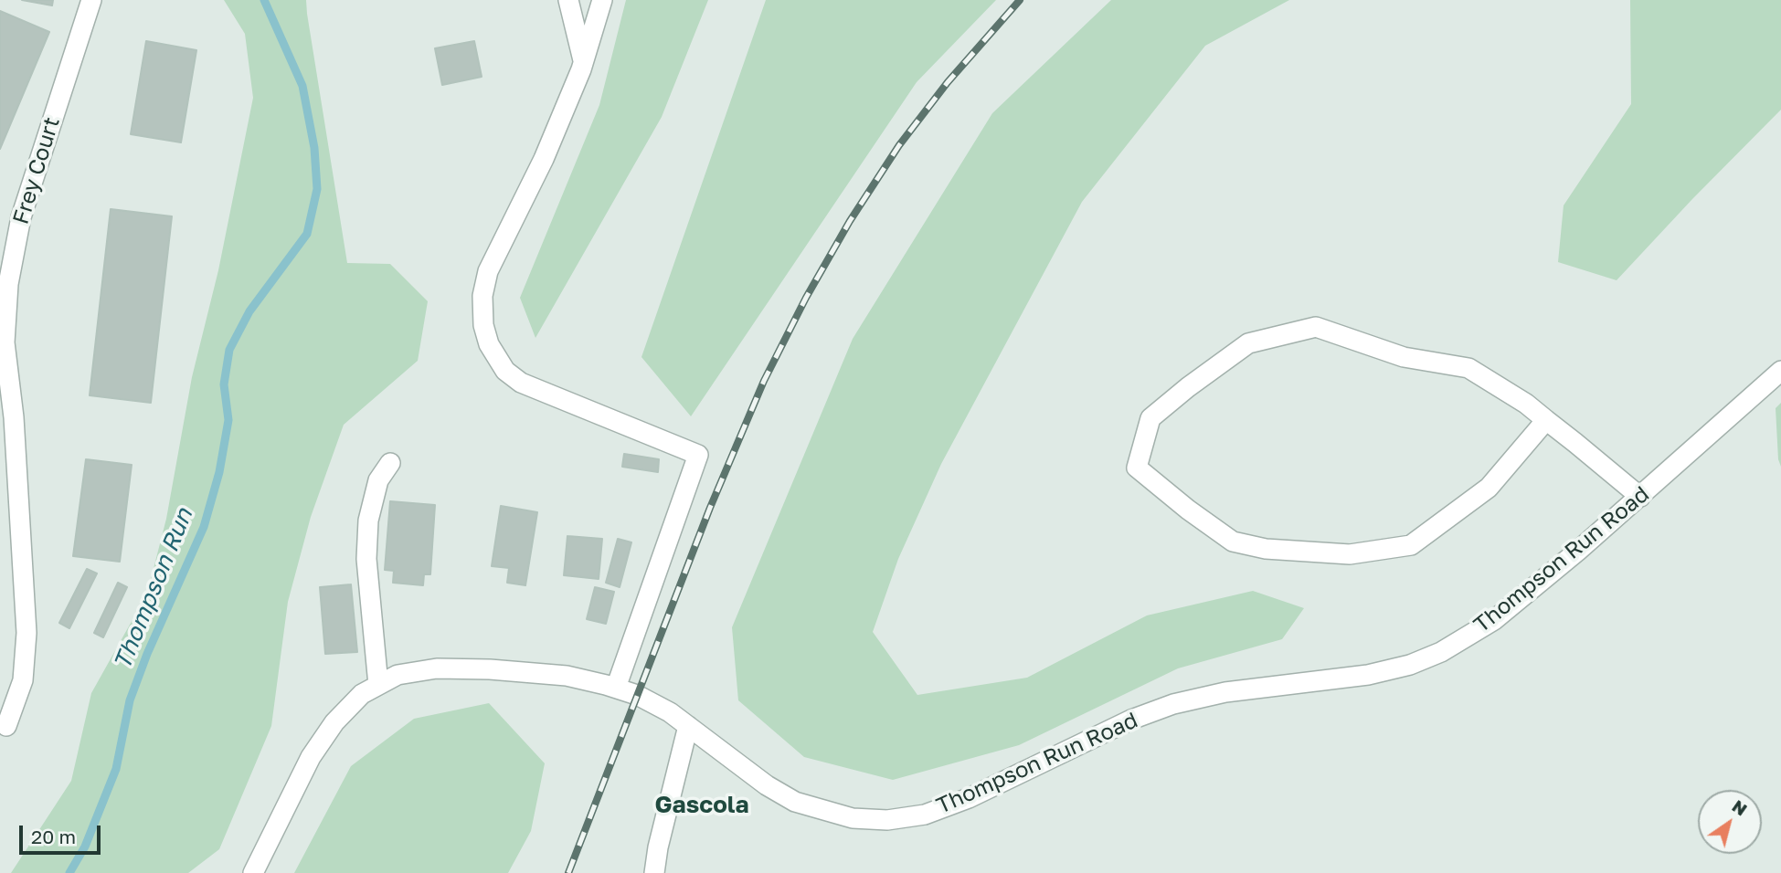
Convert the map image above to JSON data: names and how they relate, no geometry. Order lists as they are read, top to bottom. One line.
{"streets":{"street":["Frey Court","Thompson Run Road"]},"districts":["Gascola"],"water":["Thompson Run"],"scale_bar":"20 m","north":"top right"}
